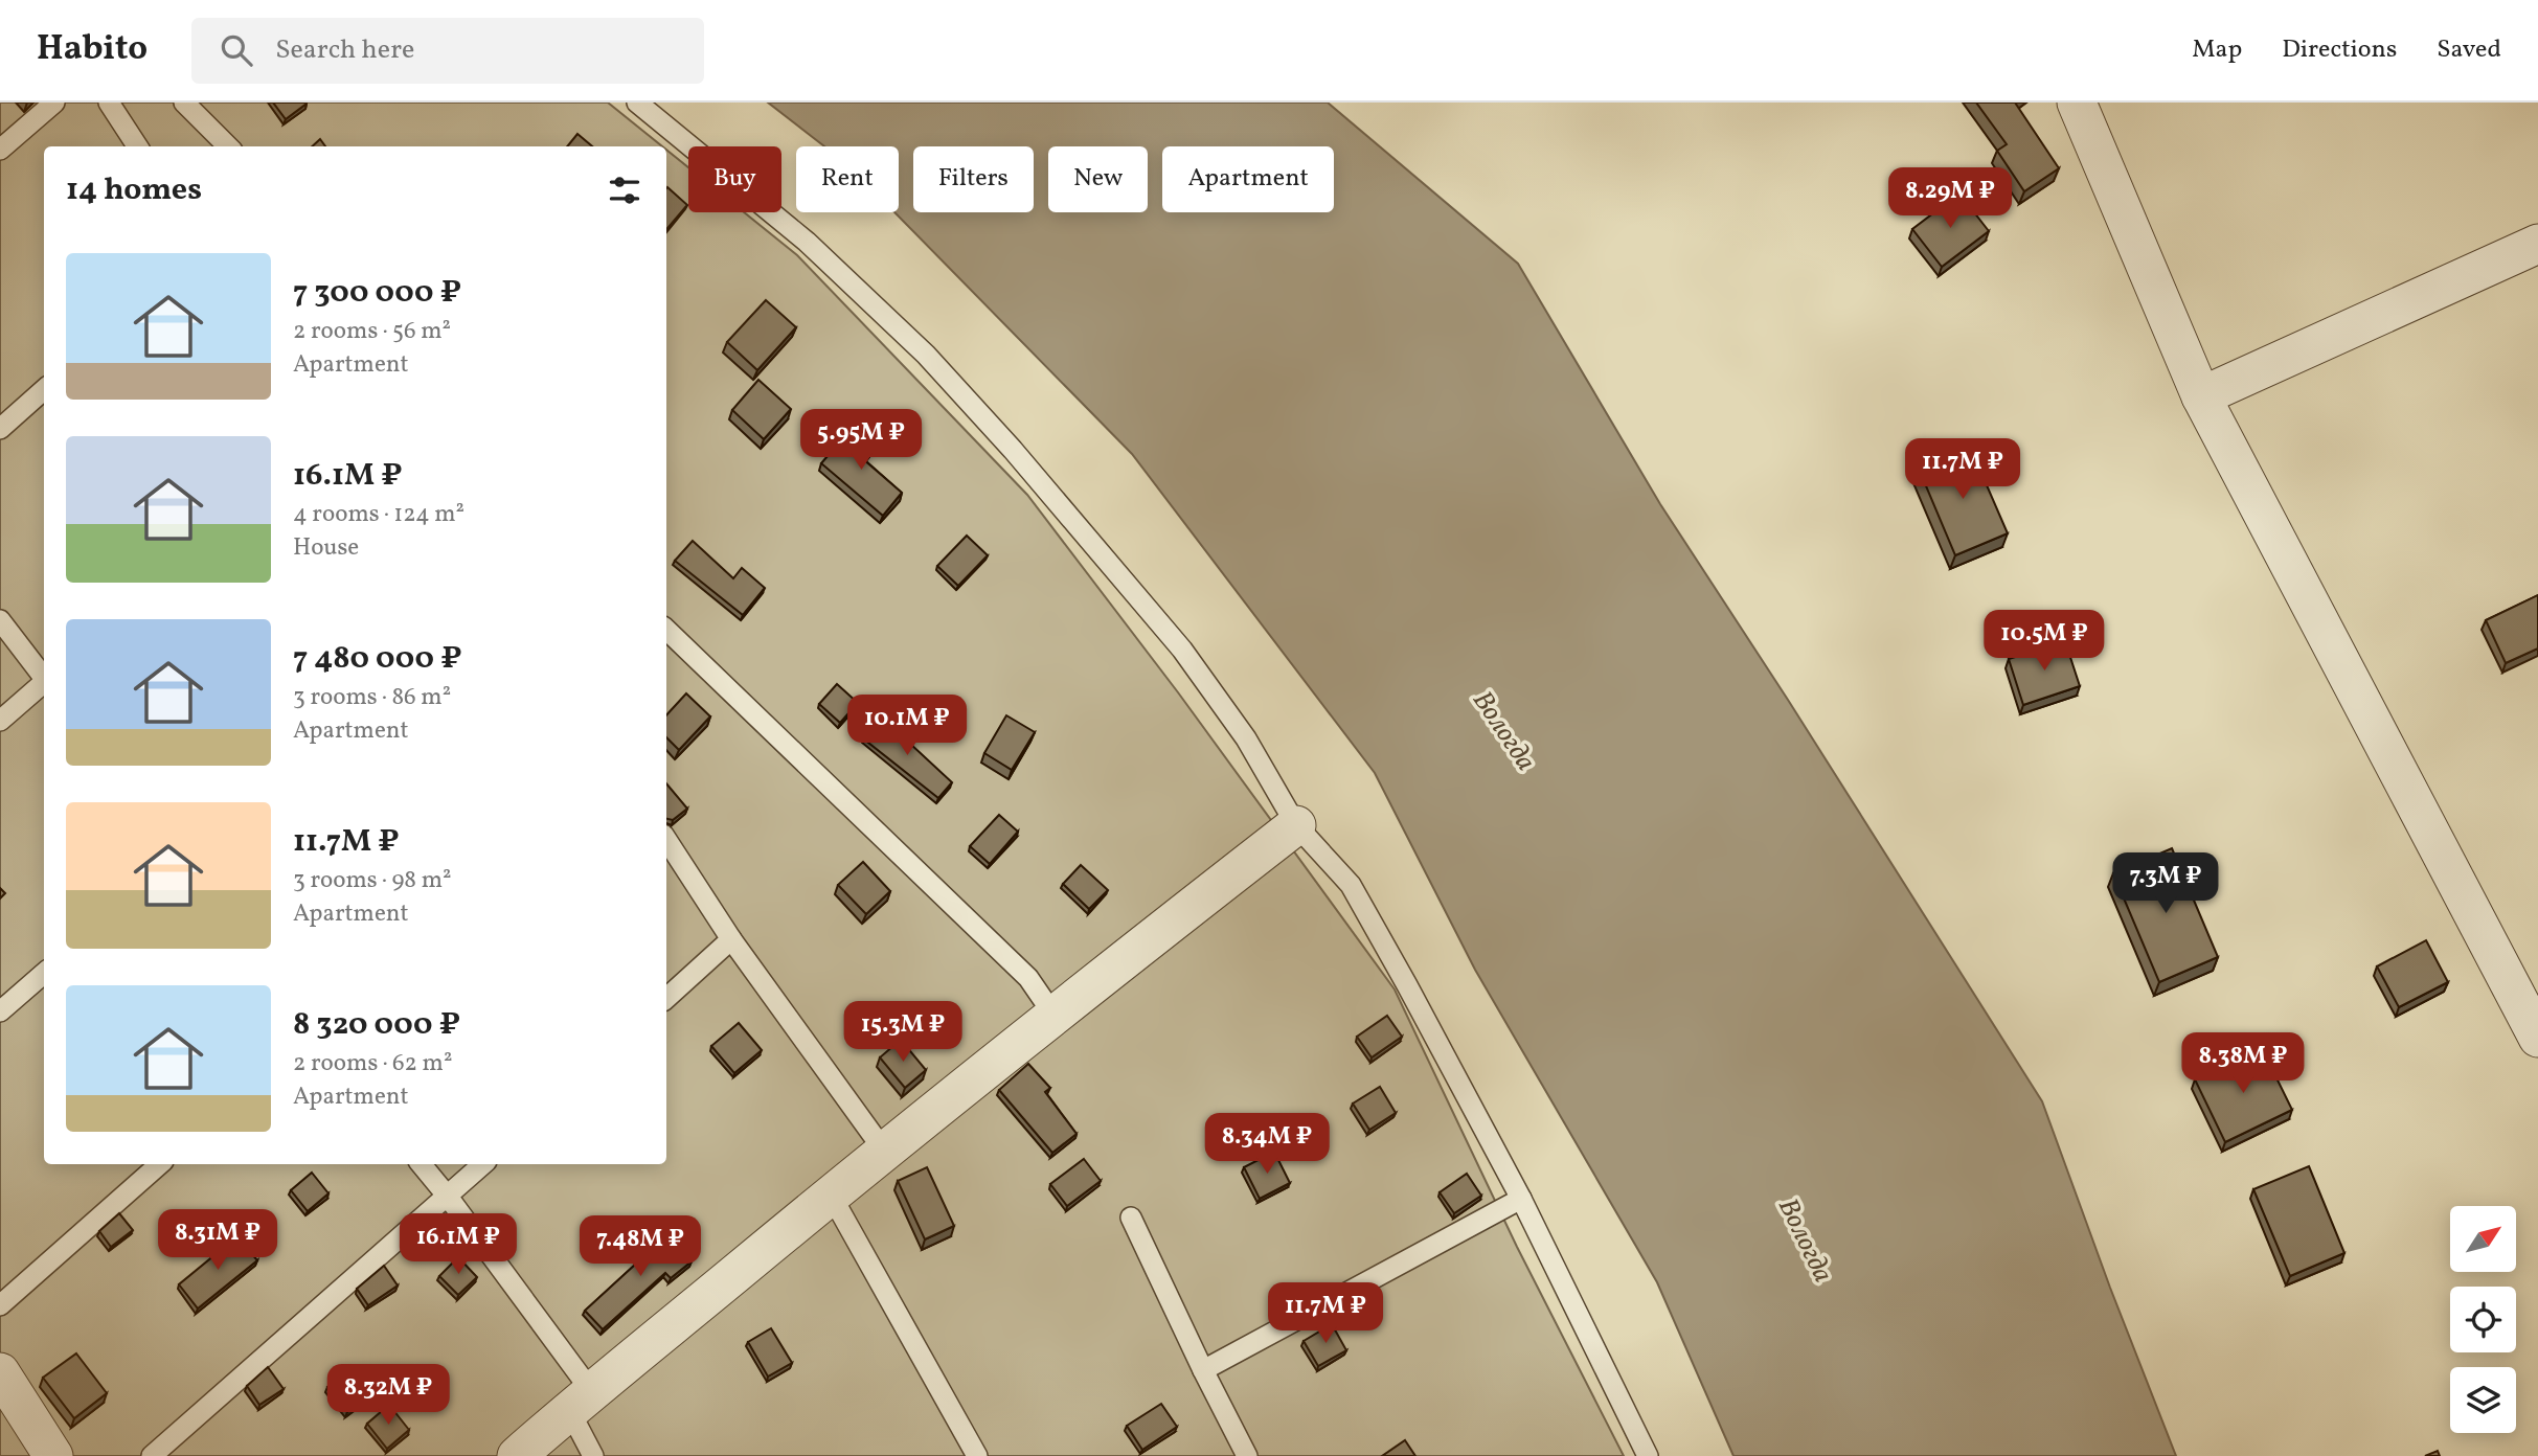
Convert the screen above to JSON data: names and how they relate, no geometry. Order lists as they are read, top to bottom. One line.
{"water":["Вологда"],"north":"top right","page":{"header":"Habito","search":"Search here","nav":["Map","Directions","Saved"],"chip":["Buy","Rent","Filters","New","Apartment"],"heading":"14 homes","price":["8.29M ₽","5.95M ₽","11.7M ₽","10.5M ₽","10.1M ₽","7.3M ₽","15.3M ₽","8.38M ₽","8.34M ₽","8.31M ₽","16.1M ₽","7.48M ₽","11.7M ₽","8.32M ₽"],"list":[{"name":"7 300 000 ₽","note":"2 rooms · 56 m² · Apartment"},{"name":"16.1M ₽","note":"4 rooms · 124 m² · House"},{"name":"7 480 000 ₽","note":"3 rooms · 86 m² · Apartment"},{"name":"11.7M ₽","note":"3 rooms · 98 m² · Apartment"},{"name":"8 320 000 ₽","note":"2 rooms · 62 m² · Apartment"}]}}
